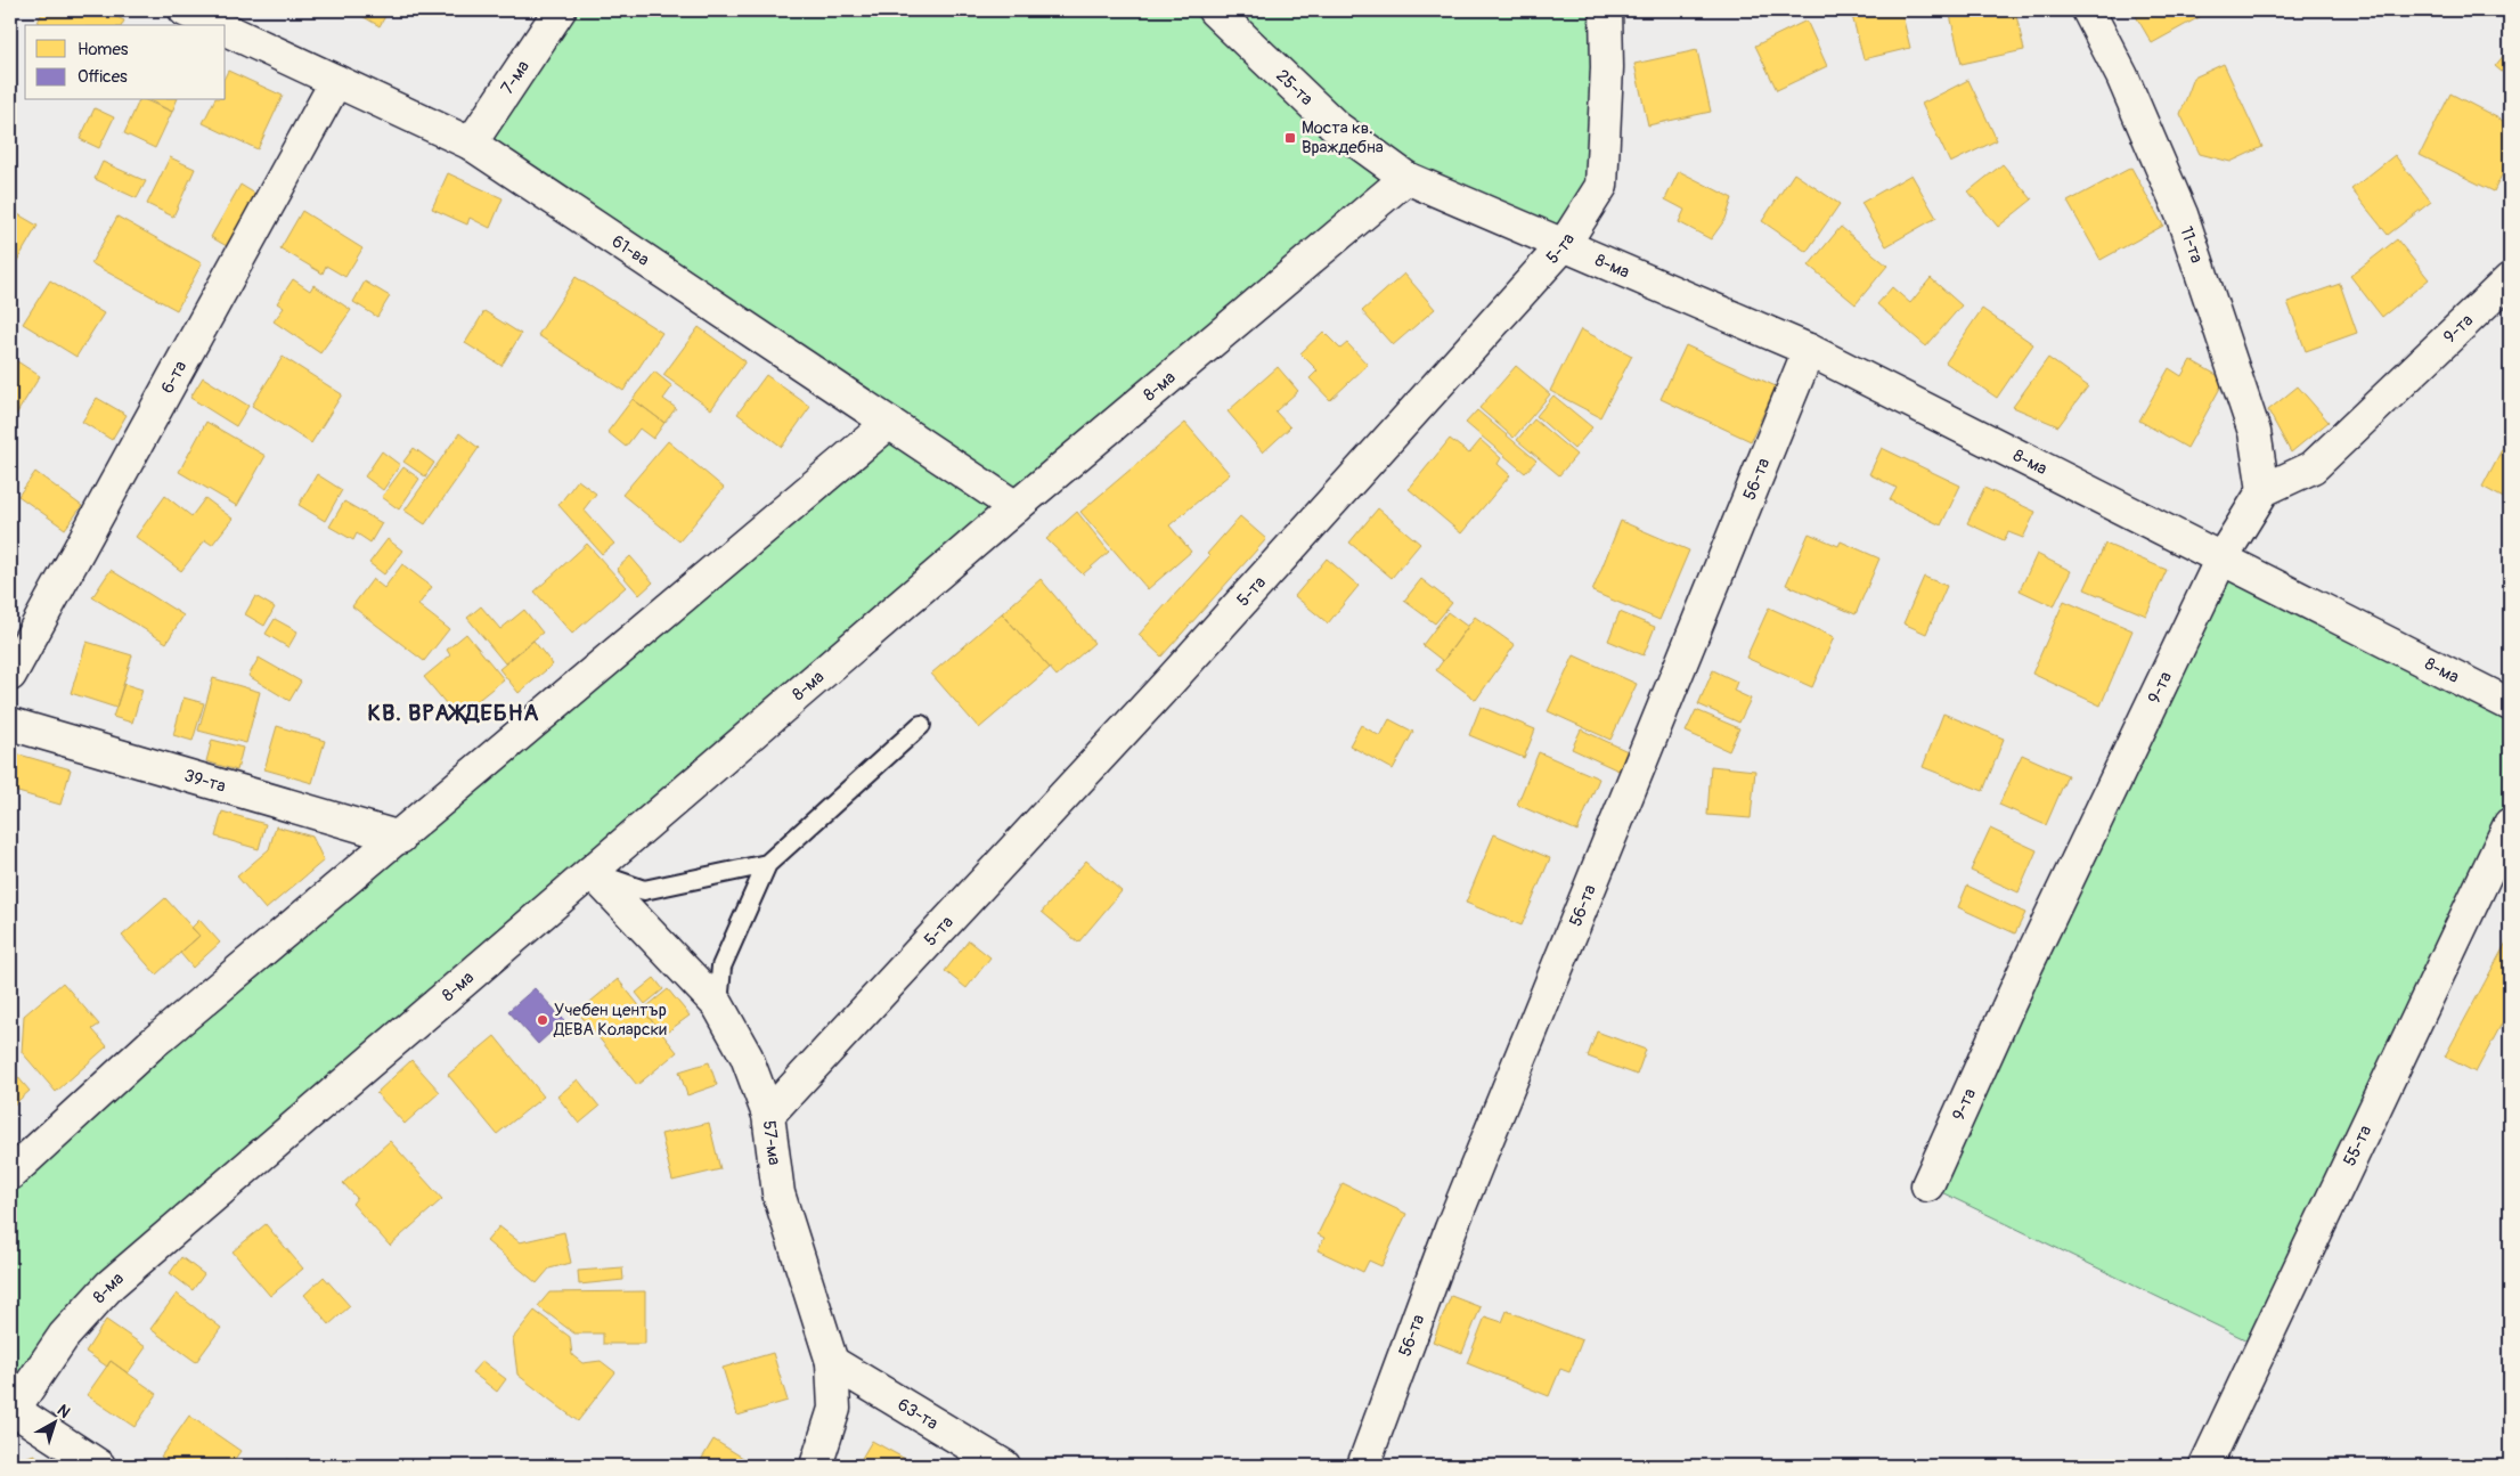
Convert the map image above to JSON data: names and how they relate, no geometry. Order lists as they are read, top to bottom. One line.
{"streets":{"street":["7-ма","25-та","11-та","5-та","61-ва","8-ма","9-та","6-та","56-та","39-та","57-ма","55-та","63-та"]},"crossings":[["7-ма","61-ва"],["25-та","8-ма"],["11-та","9-та"],["5-та","8-ма"],["5-та","57-ма"],["61-ва","8-ма"],["61-ва","6-та"],["8-ма","9-та"],["8-ма","56-та"],["8-ма","57-ма"],["57-ма","63-та"]],"districts":["КВ. ВРАЖДЕБНА"],"places":{"transit":["Моста кв. Враждебна"],"other":["Учебен център ДЕВА Коларски"]},"legend":["Homes","Offices"],"north":"top right"}
